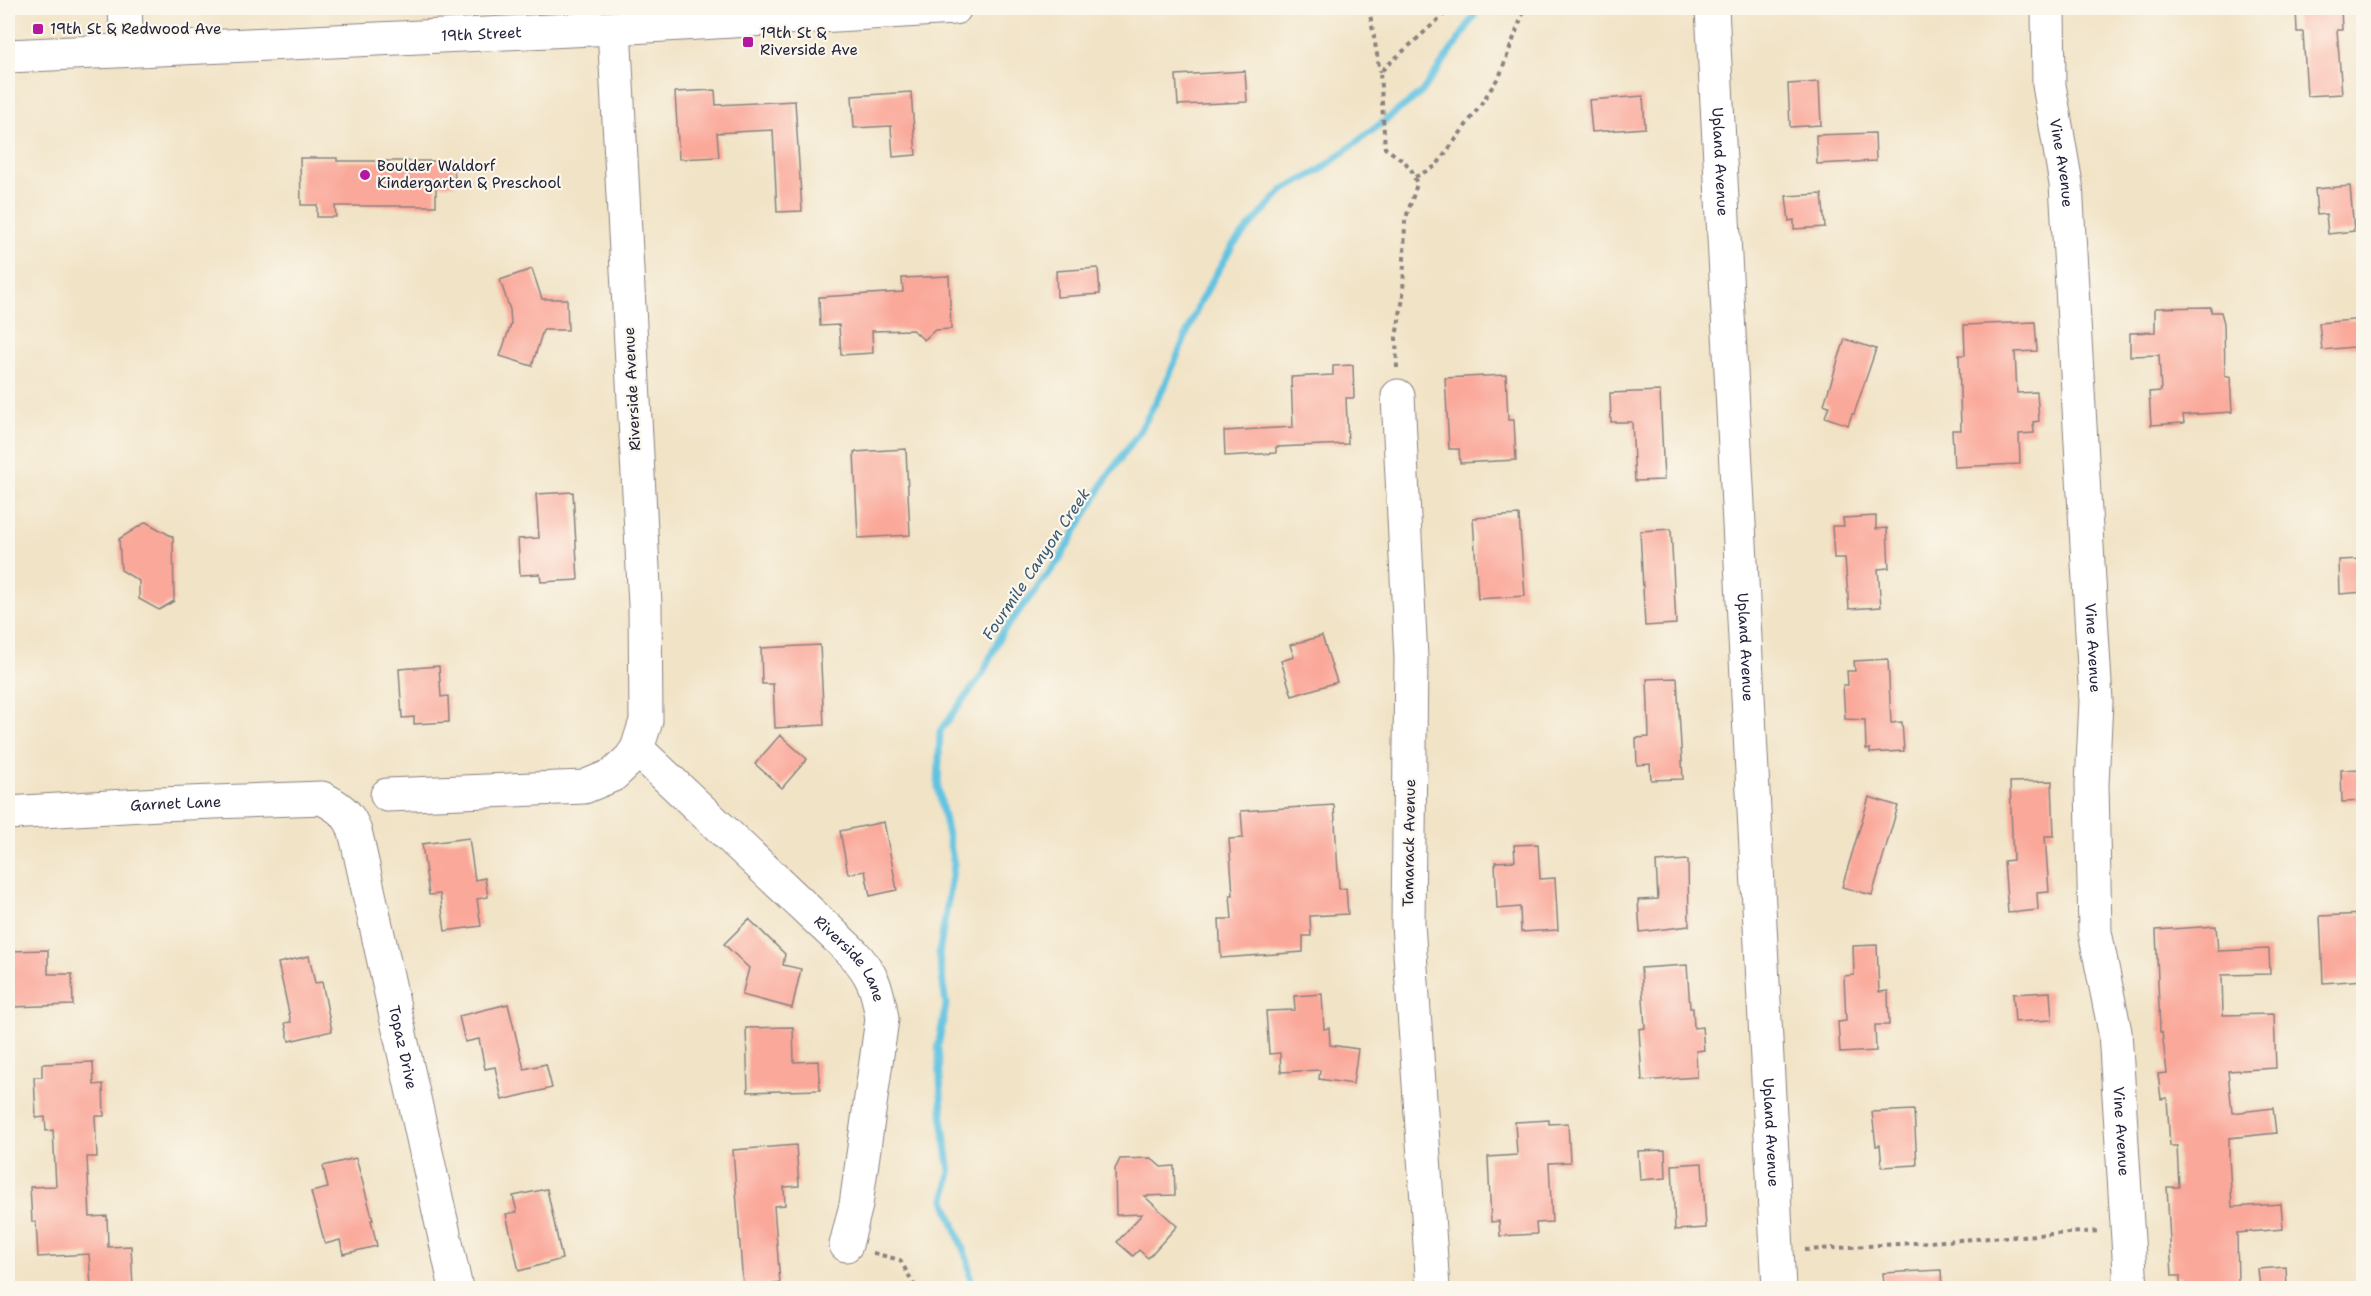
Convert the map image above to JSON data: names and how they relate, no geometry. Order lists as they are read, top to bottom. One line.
{"streets":{"street":["19th Street","Upland Avenue","Vine Avenue","Riverside Avenue","Garnet Lane","Tamarack Avenue","Riverside Lane","Topaz Drive"]},"crossings":[["19th Street","Riverside Avenue"],["Riverside Avenue","Riverside Lane"],["Garnet Lane","Topaz Drive"]],"water":["Fourmile Canyon Creek"],"places":{"transit":["19th St & Redwood Ave","19th St & Riverside Ave"],"other":["Boulder Waldorf Kindergarten & Preschool"]}}
